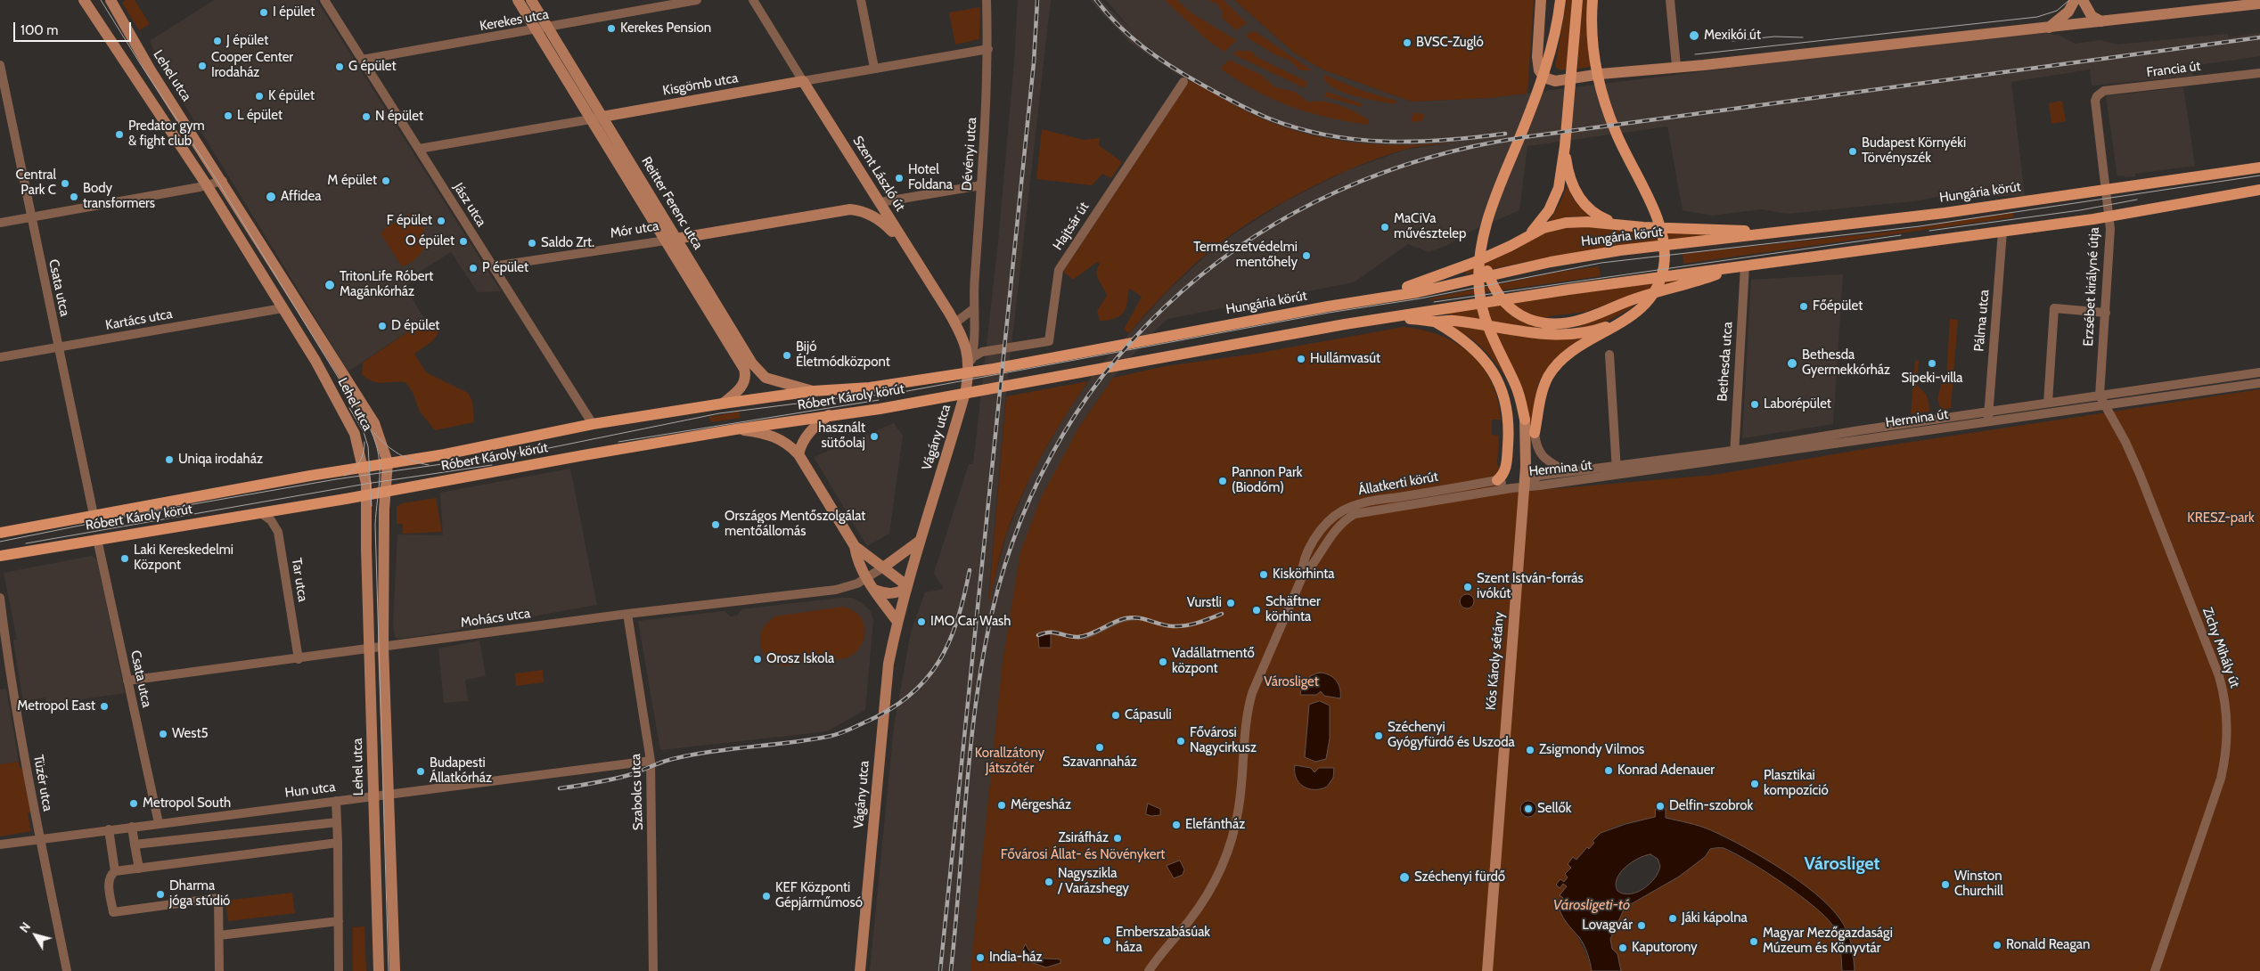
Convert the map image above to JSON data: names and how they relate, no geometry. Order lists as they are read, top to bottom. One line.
{"streets":{"main road":["Hungária körút","Róbert Károly körút"],"street":["Kerekes utca","Francia út","Lehel utca","Kisgömb utca","Dévényi utca","Szent László út","Reitter Ferenc utca","Jász utca","Hajtsár út","Mór utca","Erzsébet királyné útja","Csata utca","Kartács utca","Pálma utca","Bethesda utca","Hermina út","Vágány utca","Állatkerti körút","Tar utca","Mohács utca","Zichy Mihály út","Kós Károly sétány","Tüzér utca","Hun utca","Szabolcs utca"]},"crossings":[["Kerekes utca","Reitter Ferenc utca"],["Kerekes utca","Jász utca"],["Francia út","Erzsébet királyné útja"],["Lehel utca","Kartács utca"],["Lehel utca","Róbert Károly körút"],["Lehel utca","Mohács utca"],["Lehel utca","Hun utca"],["Kisgömb utca","Dévényi utca"],["Kisgömb utca","Szent László út"],["Kisgömb utca","Reitter Ferenc utca"],["Kisgömb utca","Jász utca"],["Dévényi utca","Szent László út"],["Dévényi utca","Hajtsár út"],["Dévényi utca","Vágány utca"],["Szent László út","Hajtsár út"],["Szent László út","Mór utca"],["Szent László út","Vágány utca"],["Hungária körút","Erzsébet királyné útja"],["Hungária körút","Róbert Károly körút"],["Reitter Ferenc utca","Mór utca"],["Reitter Ferenc utca","Róbert Károly körút"],["Jász utca","Mór utca"],["Jász utca","Róbert Károly körút"],["Hajtsár út","Vágány utca"],["Erzsébet királyné útja","Hermina út"],["Erzsébet királyné útja","Zichy Mihály út"],["Csata utca","Kartács utca"],["Csata utca","Róbert Károly körút"],["Csata utca","Mohács utca"],["Csata utca","Hun utca"],["Pálma utca","Hermina út"],["Bethesda utca","Hermina út"],["Róbert Károly körút","Tar utca"],["Hermina út","Állatkerti körút"],["Hermina út","Zichy Mihály út"],["Hermina út","Kós Károly sétány"],["Állatkerti körút","Kós Károly sétány"],["Tar utca","Mohács utca"],["Mohács utca","Szabolcs utca"],["Tüzér utca","Hun utca"],["Hun utca","Szabolcs utca"]],"districts":["Városliget"],"water":["Városligeti-tó"],"parks":["KRESZ-park","Városliget","Korallzátony Játszótér","Fővárosi Állat- és Növénykert"],"places":["I épület","Kerekes Pension","Mexikói út","J épület","BVSC-Zugló","Cooper Center Irodaház","G épület","K épület","L épület","N épület","Predator gym & fight club","Budapest Környéki Törvényszék","Hotel Foldana","M épület","Central Park C","Body transformers","Affidea","F épület","MaCiVa művésztelep","O épület","Saldo Zrt.","Természetvédelmi mentőhely","P épület","TritonLife Róbert Magánkórház","Főépület","D épület","Bijó Életmódközpont","Hullámvasút","Bethesda Gyermekkórház","Sipeki-villa","Laborépület","használt sütőolaj","Uniqa irodaház","Pannon Park (Biodóm)","Országos Mentőszolgálat mentőállomás","Laki Kereskedelmi Központ","Kiskörhinta","Szent István-forrás ivókút","Vurstli","Schäftner körhinta","IMO Car Wash","Orosz Iskola","Vadállatmentő központ","Metropol East","Cápasuli","West5","Széchenyi Gyógyfürdő és Uszoda","Fővárosi Nagycirkusz","Szavannaház","Zsigmondy Vilmos","Konrad Adenauer","Budapesti Állatkórház","Plasztikai kompozíció","Metropol South","Mérgesház","Delfin-szobrok","Sellők","Elefántház","Zsiráfház","Széchenyi fürdő","Nagyszikla / Varázshegy","Winston Churchill","Dharma jóga stúdió","KEF Központi Gépjárműmosó","Jáki kápolna","Lovagvár","Emberszabásúak háza","Magyar Mezőgazdasági Múzeum és Könyvtár","Ronald Reagan","Kaputorony","India-ház"],"scale_bar":"100 m","north":"top left"}
